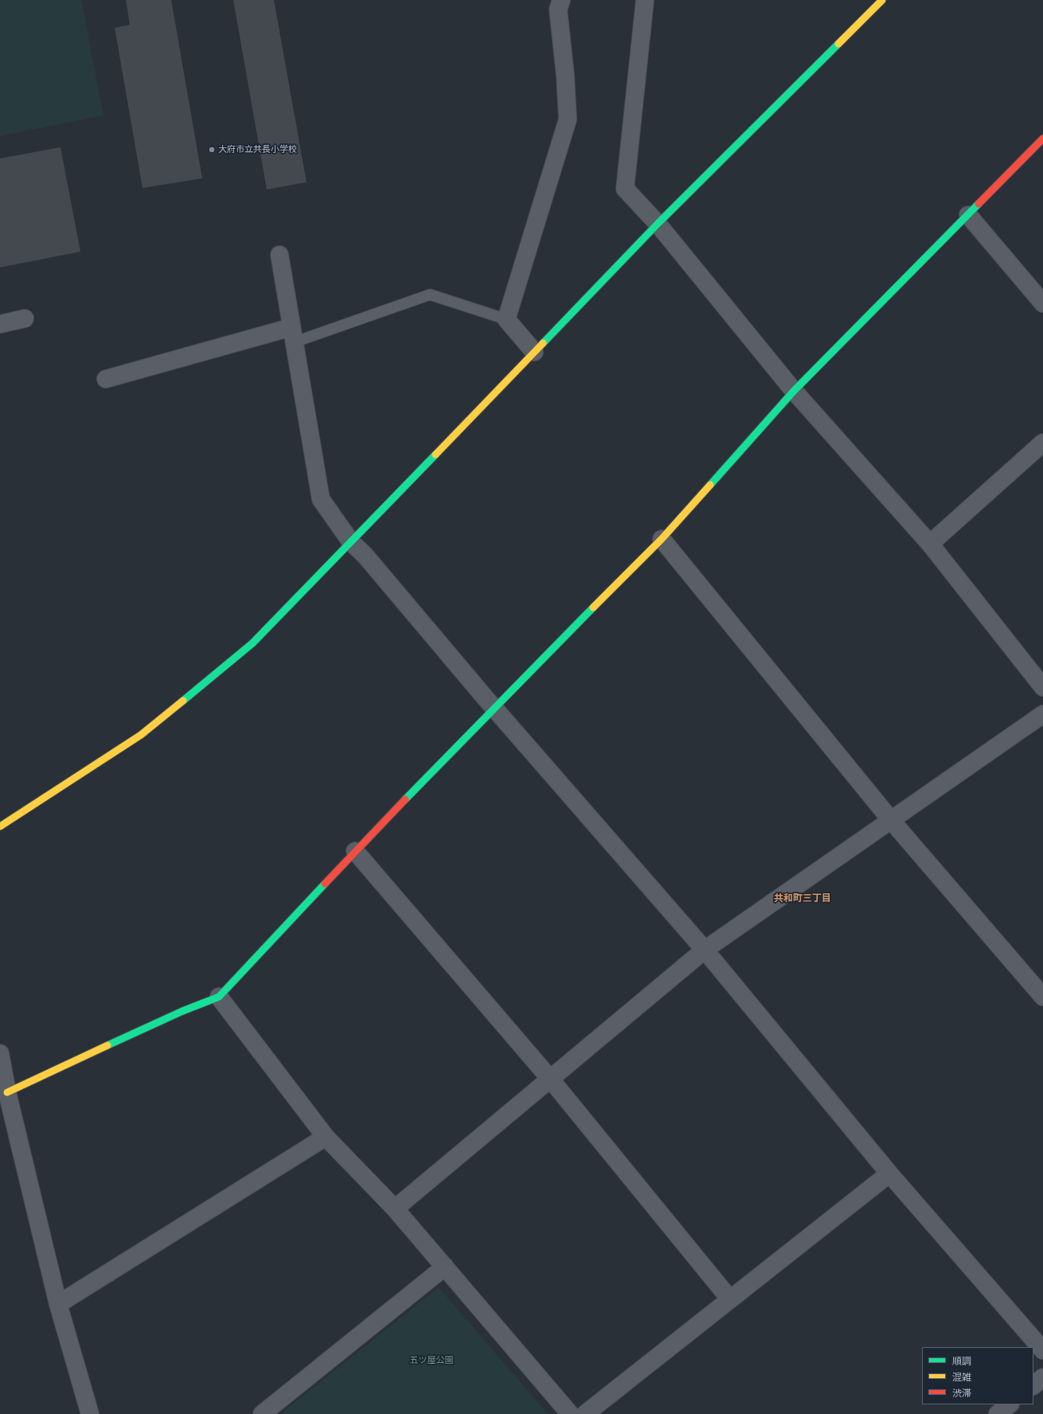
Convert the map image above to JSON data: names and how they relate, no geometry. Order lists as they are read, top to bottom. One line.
{"districts":["共和町三丁目"],"parks":["五ツ屋公園"],"places":["大府市立共長小学校"],"legend":["順調","混雑","渋滞"]}
